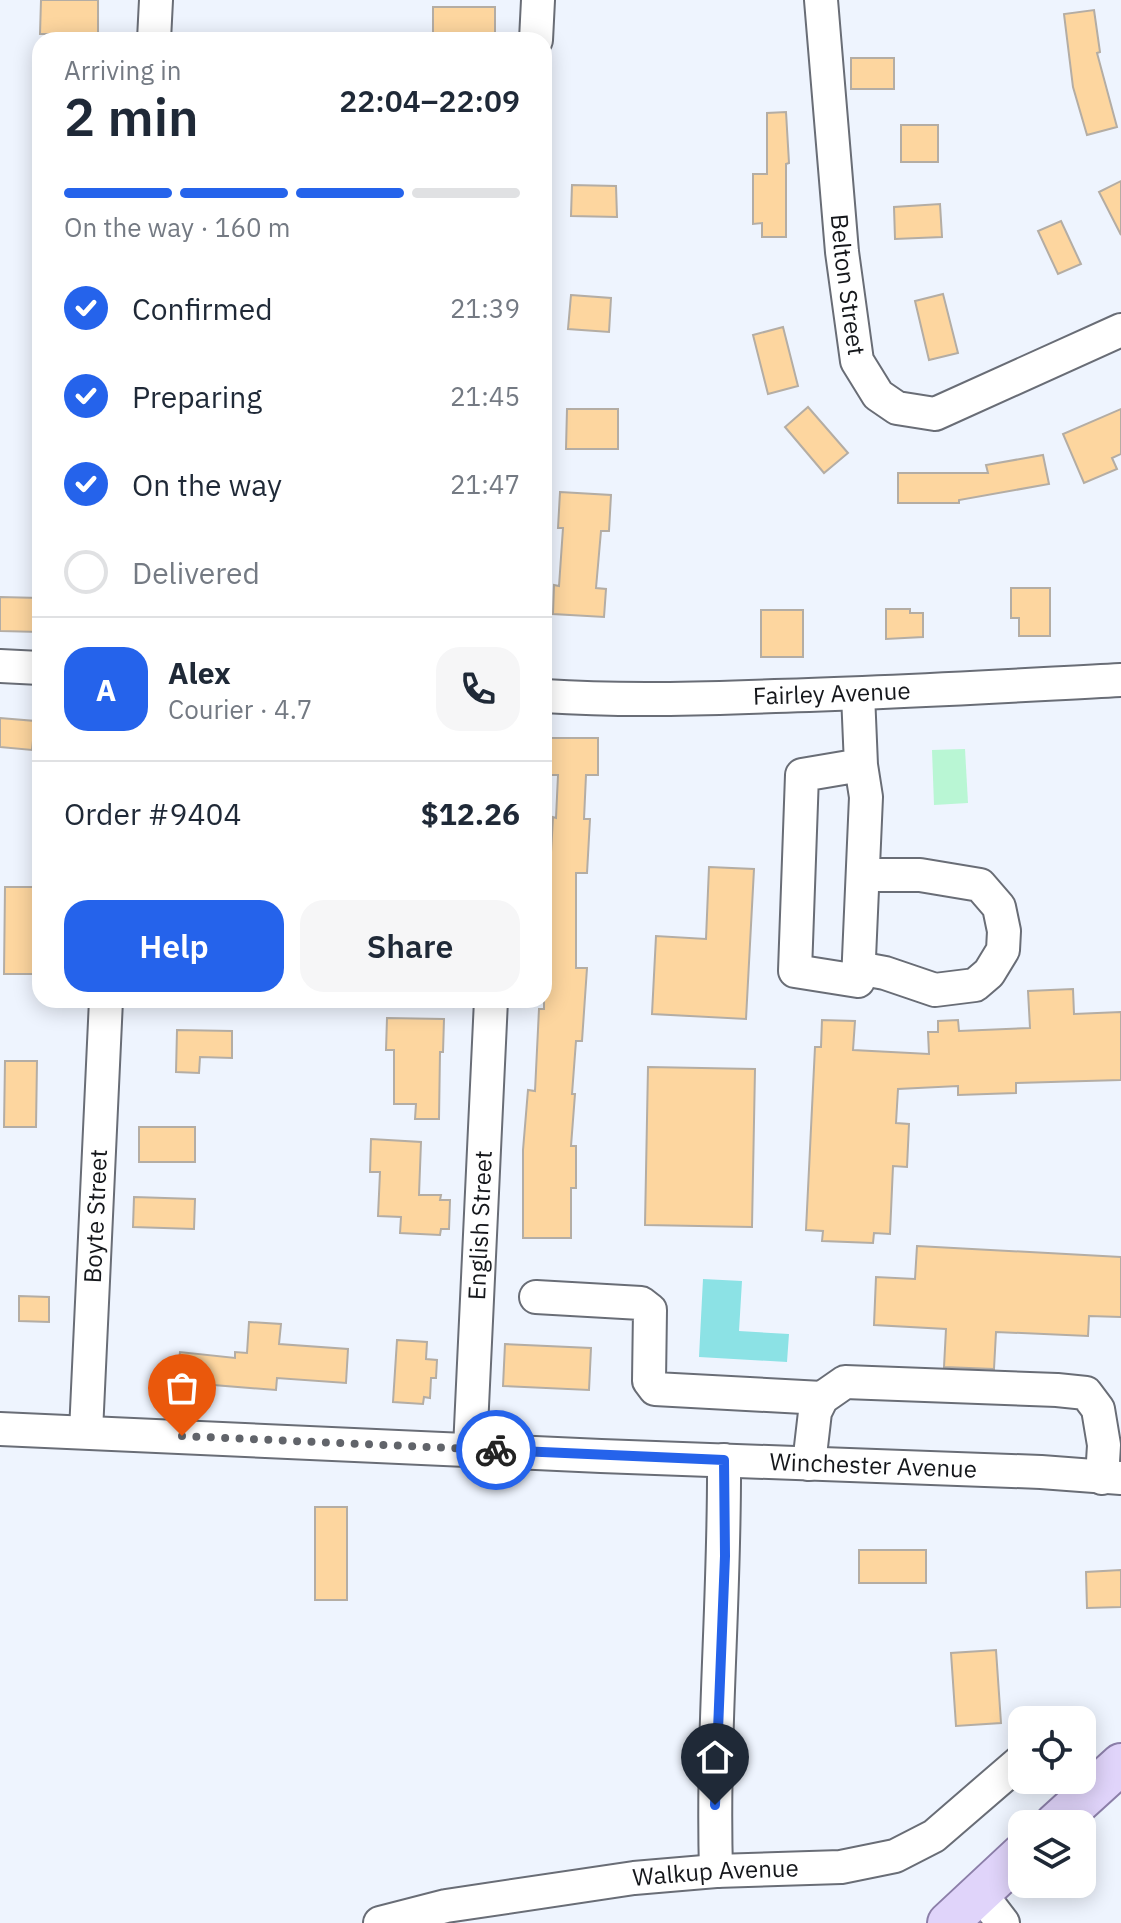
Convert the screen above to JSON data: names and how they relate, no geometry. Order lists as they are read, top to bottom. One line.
{"streets":{"street":["Belton Street","Fairley Avenue","Boyte Street","English Street","Winchester Avenue","Walkup Avenue"]},"crossings":[["Boyte Street","Winchester Avenue"],["English Street","Winchester Avenue"]],"page":{"heading":["2 min","Arriving in","22:04–22:09"],"panel":["Alex","Courier · 4.7","Order #9404","$12.26"],"bar":"On the way · 160 m","list":[["Confirmed","21:39"],["Preparing","21:45"],["On the way","21:47"],"Delivered"],"round":"A","buttons":["Help","Share"]}}
